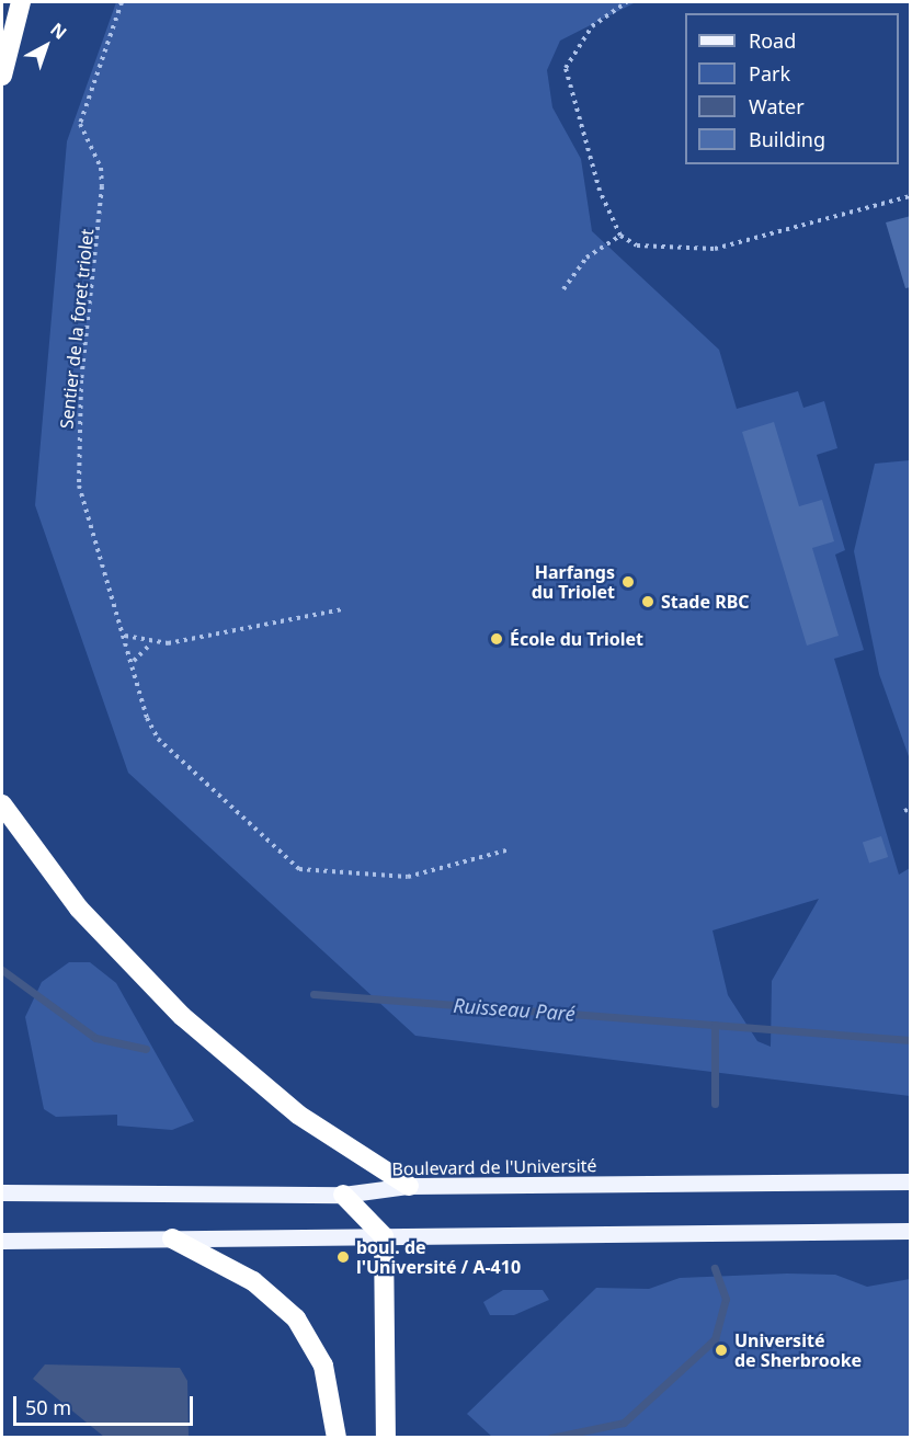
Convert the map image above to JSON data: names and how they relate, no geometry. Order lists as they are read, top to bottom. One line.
{"streets":{"main road":["Boulevard de l'Université"],"path":["Sentier de la foret triolet"]},"water":["Ruisseau Paré"],"places":["Harfangs du Triolet","Stade RBC","École du Triolet","boul. de l'Université / A-410","Université de Sherbrooke"],"legend":["Road","Park","Water","Building"],"scale_bar":"50 m","north":"top right"}
